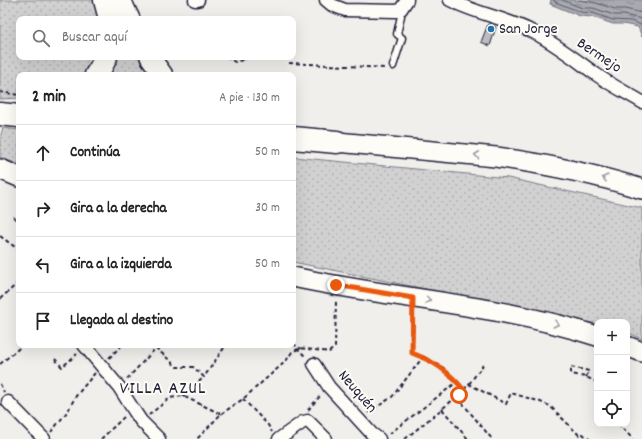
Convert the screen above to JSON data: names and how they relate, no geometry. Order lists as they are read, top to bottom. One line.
{"streets":{"street":["Bermejo","Neuquén"]},"districts":["VILLA AZUL"],"places":["San Jorge"],"page":{"search":"Buscar aquí","heading":["2 min","A pie · 130 m"],"list":[["Continúa","50 m"],["Gira a la derecha","30 m"],["Gira a la izquierda","50 m"],"Llegada al destino"],"map_buttons":["+","−"]}}
